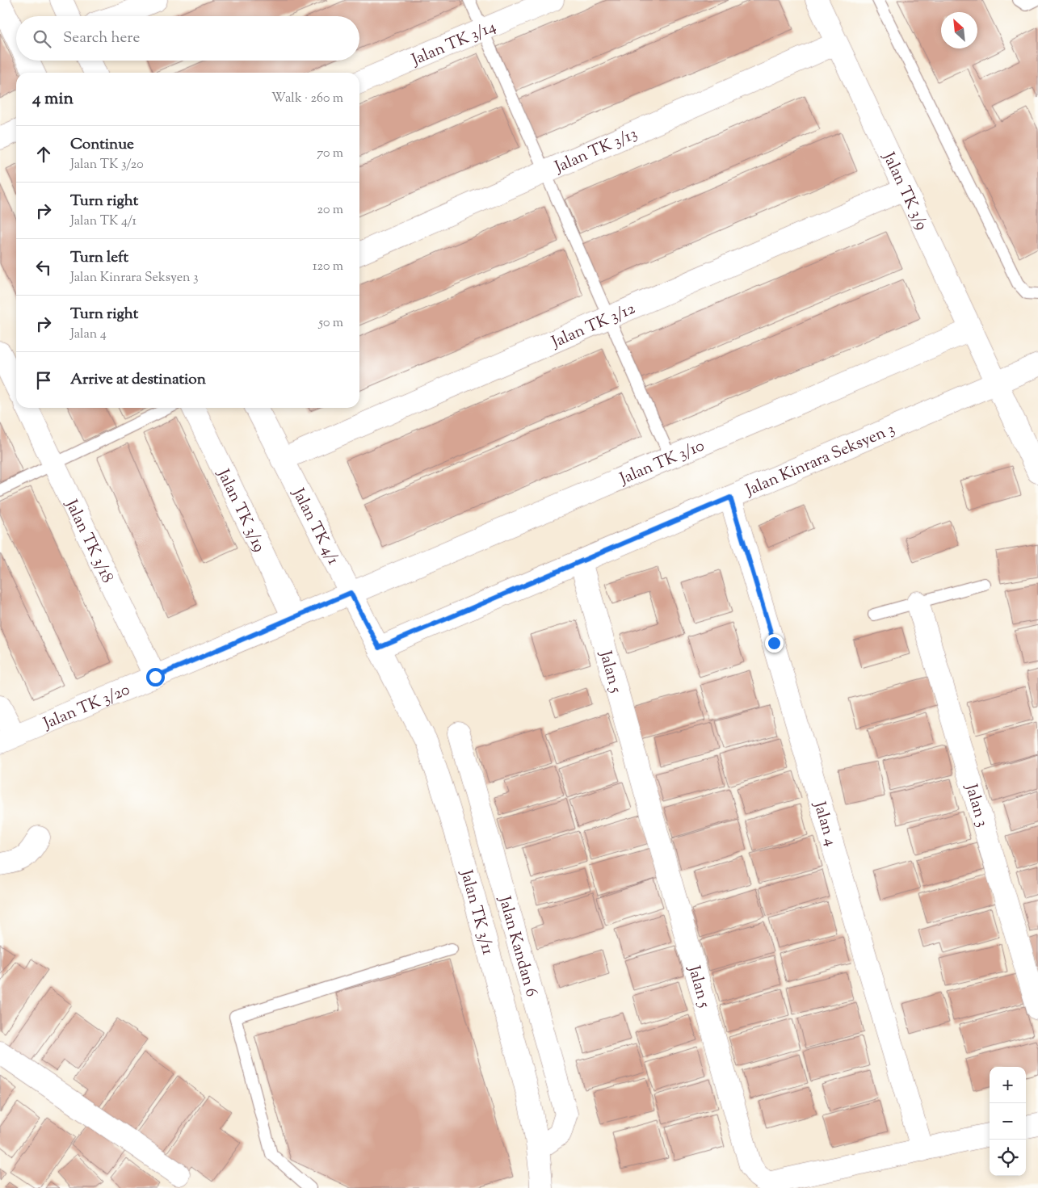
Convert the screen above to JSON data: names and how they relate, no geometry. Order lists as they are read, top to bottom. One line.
{"streets":{"street":["Jalan TK 3/14","Jalan TK 3/13","Jalan TK 3/9","Jalan TK 3/12","Jalan Kinrara Seksyen 3","Jalan TK 3/10","Jalan TK 3/19","Jalan TK 4/1","Jalan TK 3/18","Jalan 5","Jalan TK 3/20","Jalan 3","Jalan 4","Jalan TK 3/11","Jalan Kandan 6"]},"crossings":[["Jalan TK 3/13","Jalan TK 3/9"],["Jalan TK 3/9","Jalan TK 3/12"],["Jalan TK 3/9","Jalan Kinrara Seksyen 3"],["Jalan TK 3/9","Jalan TK 3/10"],["Jalan TK 3/12","Jalan TK 4/1"],["Jalan Kinrara Seksyen 3","Jalan TK 4/1"],["Jalan Kinrara Seksyen 3","Jalan 5"],["Jalan Kinrara Seksyen 3","Jalan 4"],["Jalan Kinrara Seksyen 3","Jalan TK 3/11"],["Jalan TK 3/10","Jalan TK 4/1"],["Jalan TK 3/10","Jalan TK 3/20"],["Jalan TK 3/19","Jalan TK 3/20"],["Jalan TK 4/1","Jalan TK 3/20"],["Jalan TK 4/1","Jalan TK 3/11"],["Jalan TK 3/18","Jalan TK 3/20"],["Jalan 5","Jalan 4"],["Jalan TK 3/11","Jalan Kandan 6"]],"north":"top left","page":{"search":"Search here","heading":["4 min","Walk · 260 m"],"list":[["Continue","Jalan TK 3/20","70 m"],["Turn right","Jalan TK 4/1","20 m"],["Turn left","Jalan Kinrara Seksyen 3","120 m"],["Turn right","Jalan 4","50 m"],"Arrive at destination"],"map_buttons":["+","−"]}}
